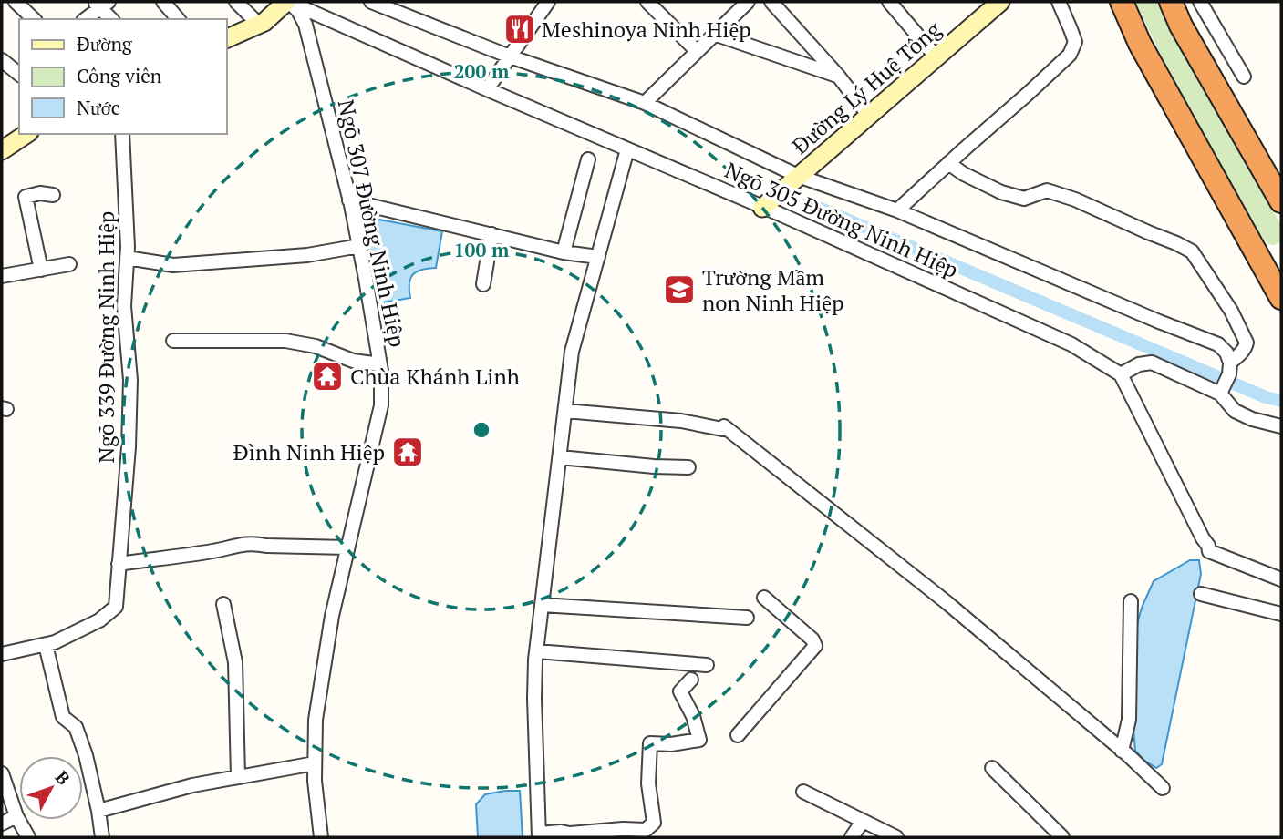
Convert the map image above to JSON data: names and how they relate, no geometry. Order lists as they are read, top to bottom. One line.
{"streets":{"main road":["Đường Lý Huệ Tông"],"street":["Ngõ 305 Đường Ninh Hiệp","Ngõ 307 Đường Ninh Hiệp","Ngõ 339 Đường Ninh Hiệp"]},"crossings":[["Đường Lý Huệ Tông","Ngõ 305 Đường Ninh Hiệp"],["Ngõ 305 Đường Ninh Hiệp","Ngõ 307 Đường Ninh Hiệp"]],"places":{"restaurant":["Meshinoya Ninh Hiệp"],"school or university":["Trường Mầm non Ninh Hiệp"],"temple":["Chùa Khánh Linh","Đình Ninh Hiệp"]},"legend":["Đường","Công viên","Nước"],"north":"top right","rings":["200 m","100 m"]}
